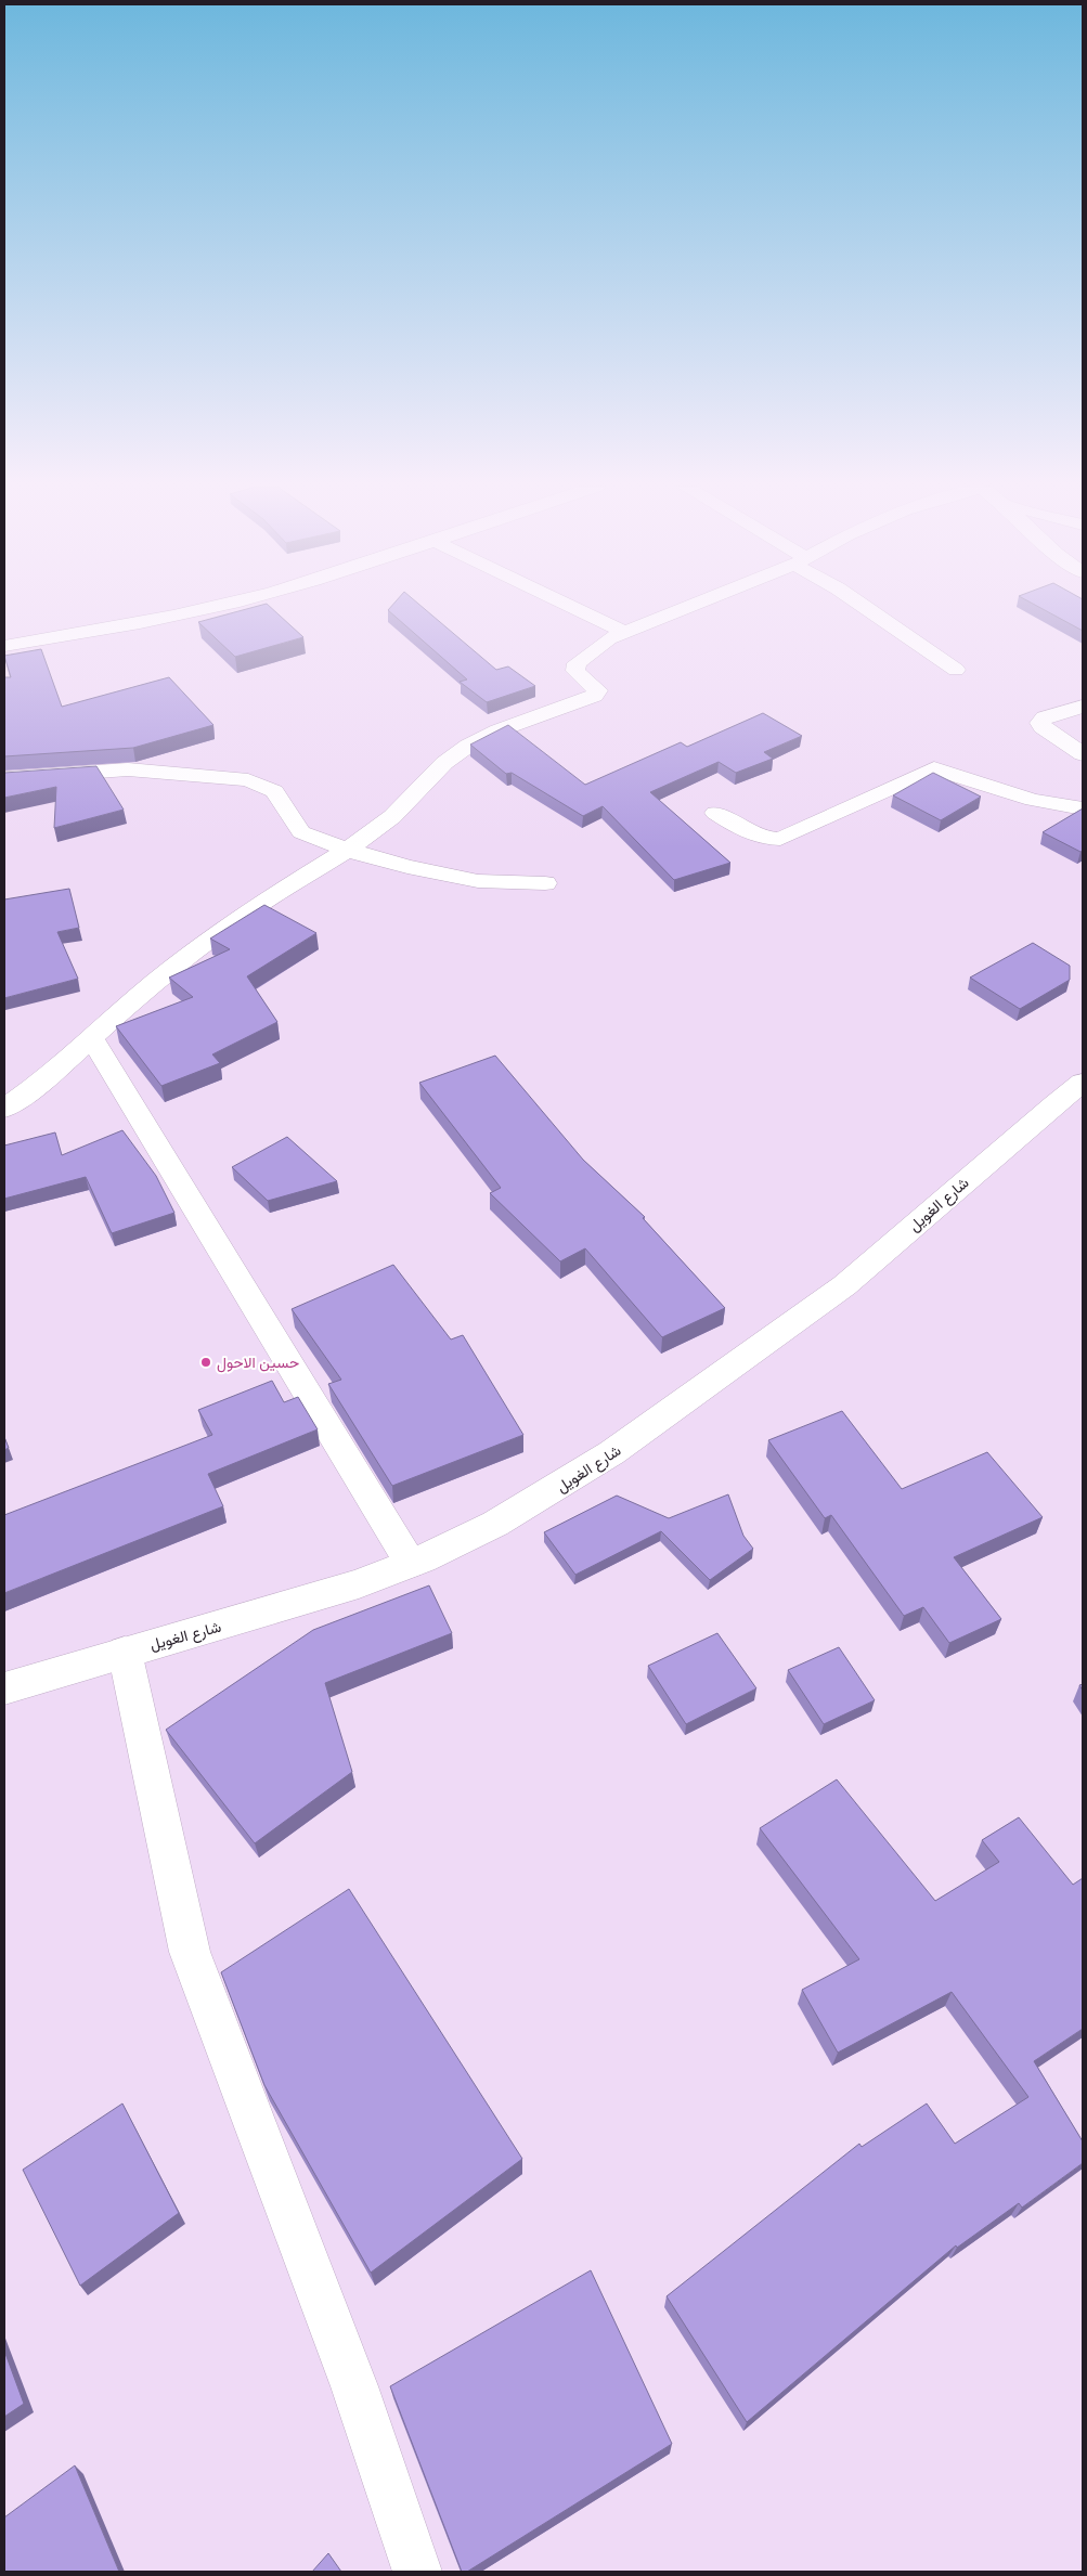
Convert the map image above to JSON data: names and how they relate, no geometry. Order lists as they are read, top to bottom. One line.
{"streets":{"street":["شارع الغويل"]},"places":["حسين الاحول"]}
